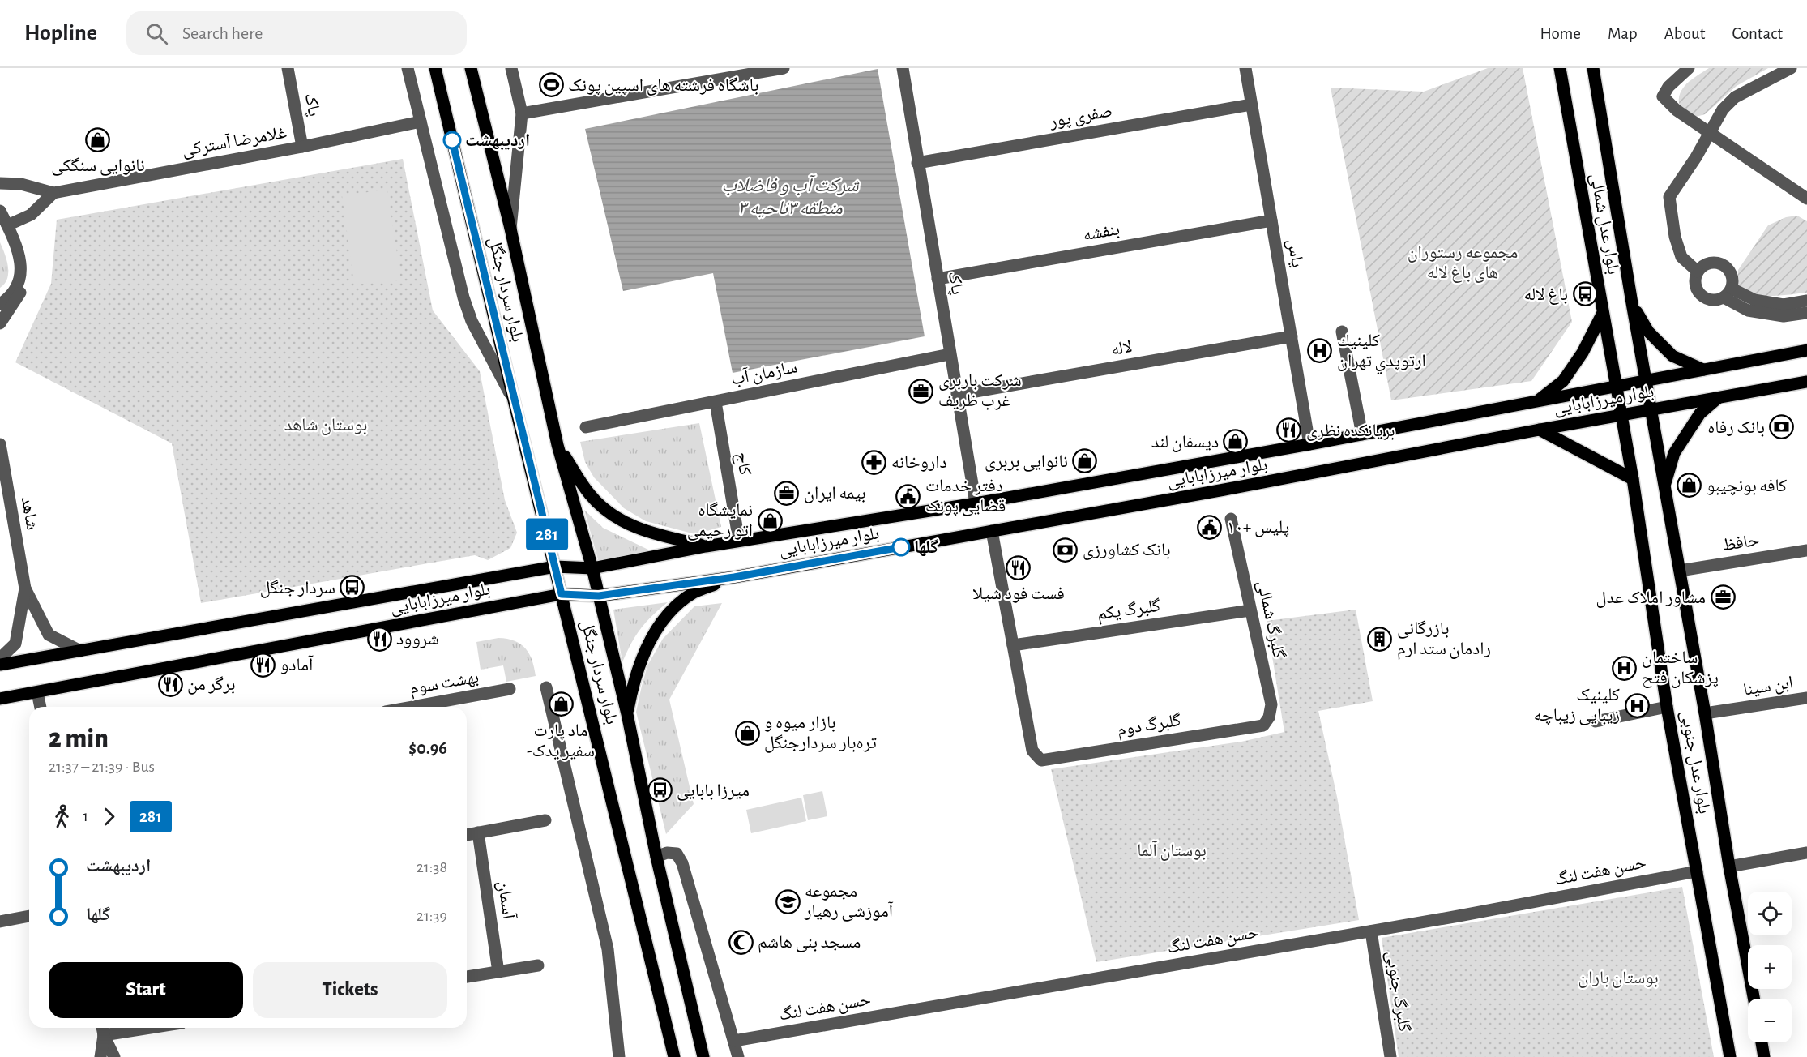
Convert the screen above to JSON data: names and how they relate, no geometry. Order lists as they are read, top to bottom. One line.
{"streets":{"main road":["بلوار عدل شمالی","بلوار سردار جنگل","بلوار میرزابابایی","بلوار عدل جنوبی"],"street":["پاک","صفری پور","غلامرضا آسترکی","بنفشه","یاس","لاله","سازمان آب","کاج","شاهد","حافظ","گلبرگ یکم","گلبرگ شمالی","بهشت سوم","ابن سینا","گلبرگ دوم","حسن هفت لنگ","آسمان","گلبرگ جنوبی"]},"crossings":[["پاک","صفری پور"],["پاک","غلامرضا آسترکی"],["پاک","بنفشه"],["پاک","لاله"],["پاک","سازمان آب"],["پاک","بلوار میرزابابایی"],["صفری پور","یاس"],["بلوار عدل شمالی","بلوار میرزابابایی"],["بلوار عدل شمالی","بلوار عدل جنوبی"],["بنفشه","یاس"],["یاس","لاله"],["یاس","بلوار میرزابابایی"],["بلوار سردار جنگل","بلوار میرزابابایی"],["سازمان آب","کاج"],["بلوار میرزابابایی","شاهد"],["بلوار میرزابابایی","بلوار عدل جنوبی"],["حافظ","بلوار عدل جنوبی"],["گلبرگ یکم","گلبرگ شمالی"],["گلبرگ یکم","گلبرگ دوم"],["گلبرگ شمالی","گلبرگ دوم"],["ابن سینا","بلوار عدل جنوبی"],["بلوار عدل جنوبی","حسن هفت لنگ"],["حسن هفت لنگ","گلبرگ جنوبی"]],"water":["شرکت آب و فاضلاب منطقه ۳ناحیه ۳"],"parks":["مجموعه رستوران های باغ لاله","بوستان شاهد","بوستان آلما","بوستان باران"],"places":{"sports":["باشگاه فرشته های اسپین پونک"],"shop":["نانوایی سنگکی","دیسفان لند","نانوایی بربری","کافه بونچیبو","نمایشگاه اتو رحیمی","ماد پارت -سفیر یدک","بازار میوه و تره‌بار سردارجنگل"],"other":["اردیبهشت","گلها"],"bus stop":["باغ لاله","سردار جنگل","میرزا بابایی"],"hospital":["كلينيك ارتوپدي تهران","ساختمان پزشکان فتح","کلینیک زیبایی زیباچه"],"office":["شرکت باربری غرب ظریف","بیمه ایران","مشاور املاک عدل"],"bank":["بانک رفاه","بانک کشاورزی"],"restaurant":["بریانکده نظری","فست فود شیلا","شروود","آمادو","برگر من"],"pharmacy":["داروخانه"],"public building":["دفتر خدمات قضایی پونک","پلیس +۱۰"],"building":["بازرگانی رادمان ستد ارم"],"school or university":["مجموعه آموزشی رهیار"],"mosque":["مسجد بنی هاشم"]},"lines":["bus line 281"],"page":{"header":"Hopline","search":"Search here","nav":["Home","Map","About","Contact"],"on_map":"281","heading":["2 min","21:37 – 21:39 · Bus","$0.96"],"legs":["1","281"],"list":[{"name":"اردیبهشت","value":"21:38"},{"name":"گلها","value":"21:39"}],"map_buttons":["+","−"],"buttons":["Start","Tickets"]}}
